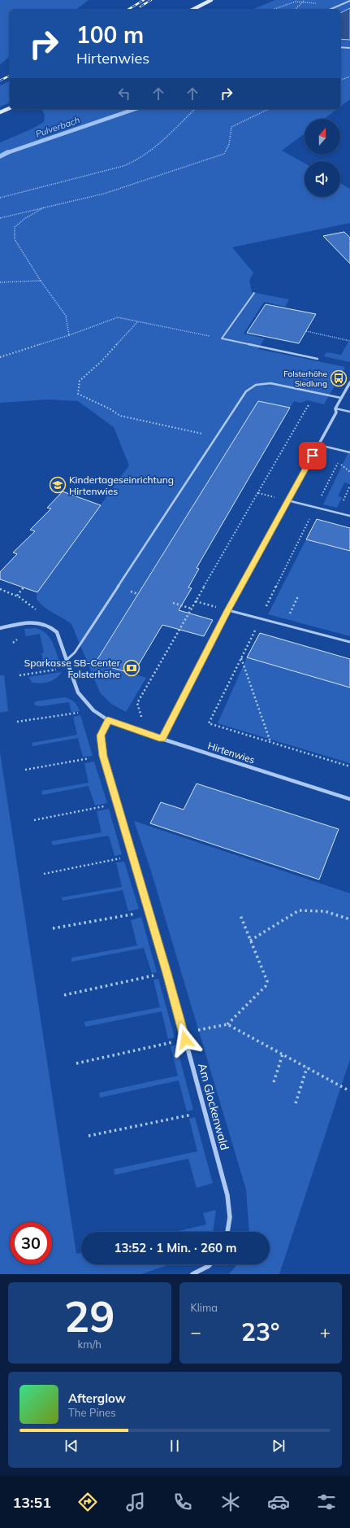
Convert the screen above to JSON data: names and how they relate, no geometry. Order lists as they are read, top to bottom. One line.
{"streets":{"street":["Hirtenwies","Am Glockenwald"]},"crossings":[["Hirtenwies","Am Glockenwald"]],"water":["Pulverbach"],"places":{"bus stop":["Folsterhöhe Siedlung"],"school or university":["Kindertageseinrichtung Hirtenwies"],"bank":["Sparkasse SB-Center Folsterhöhe"]},"north":"top","page":{"turn":["100 m","Hirtenwies"],"limit":"30","trip":"13:52 · 1 Min. · 260 m","tile":[["29","km/h"],"Klima"],"heat":["−","23°","+"],"song":["Afterglow","The Pines"],"tabs":"13:51"}}
